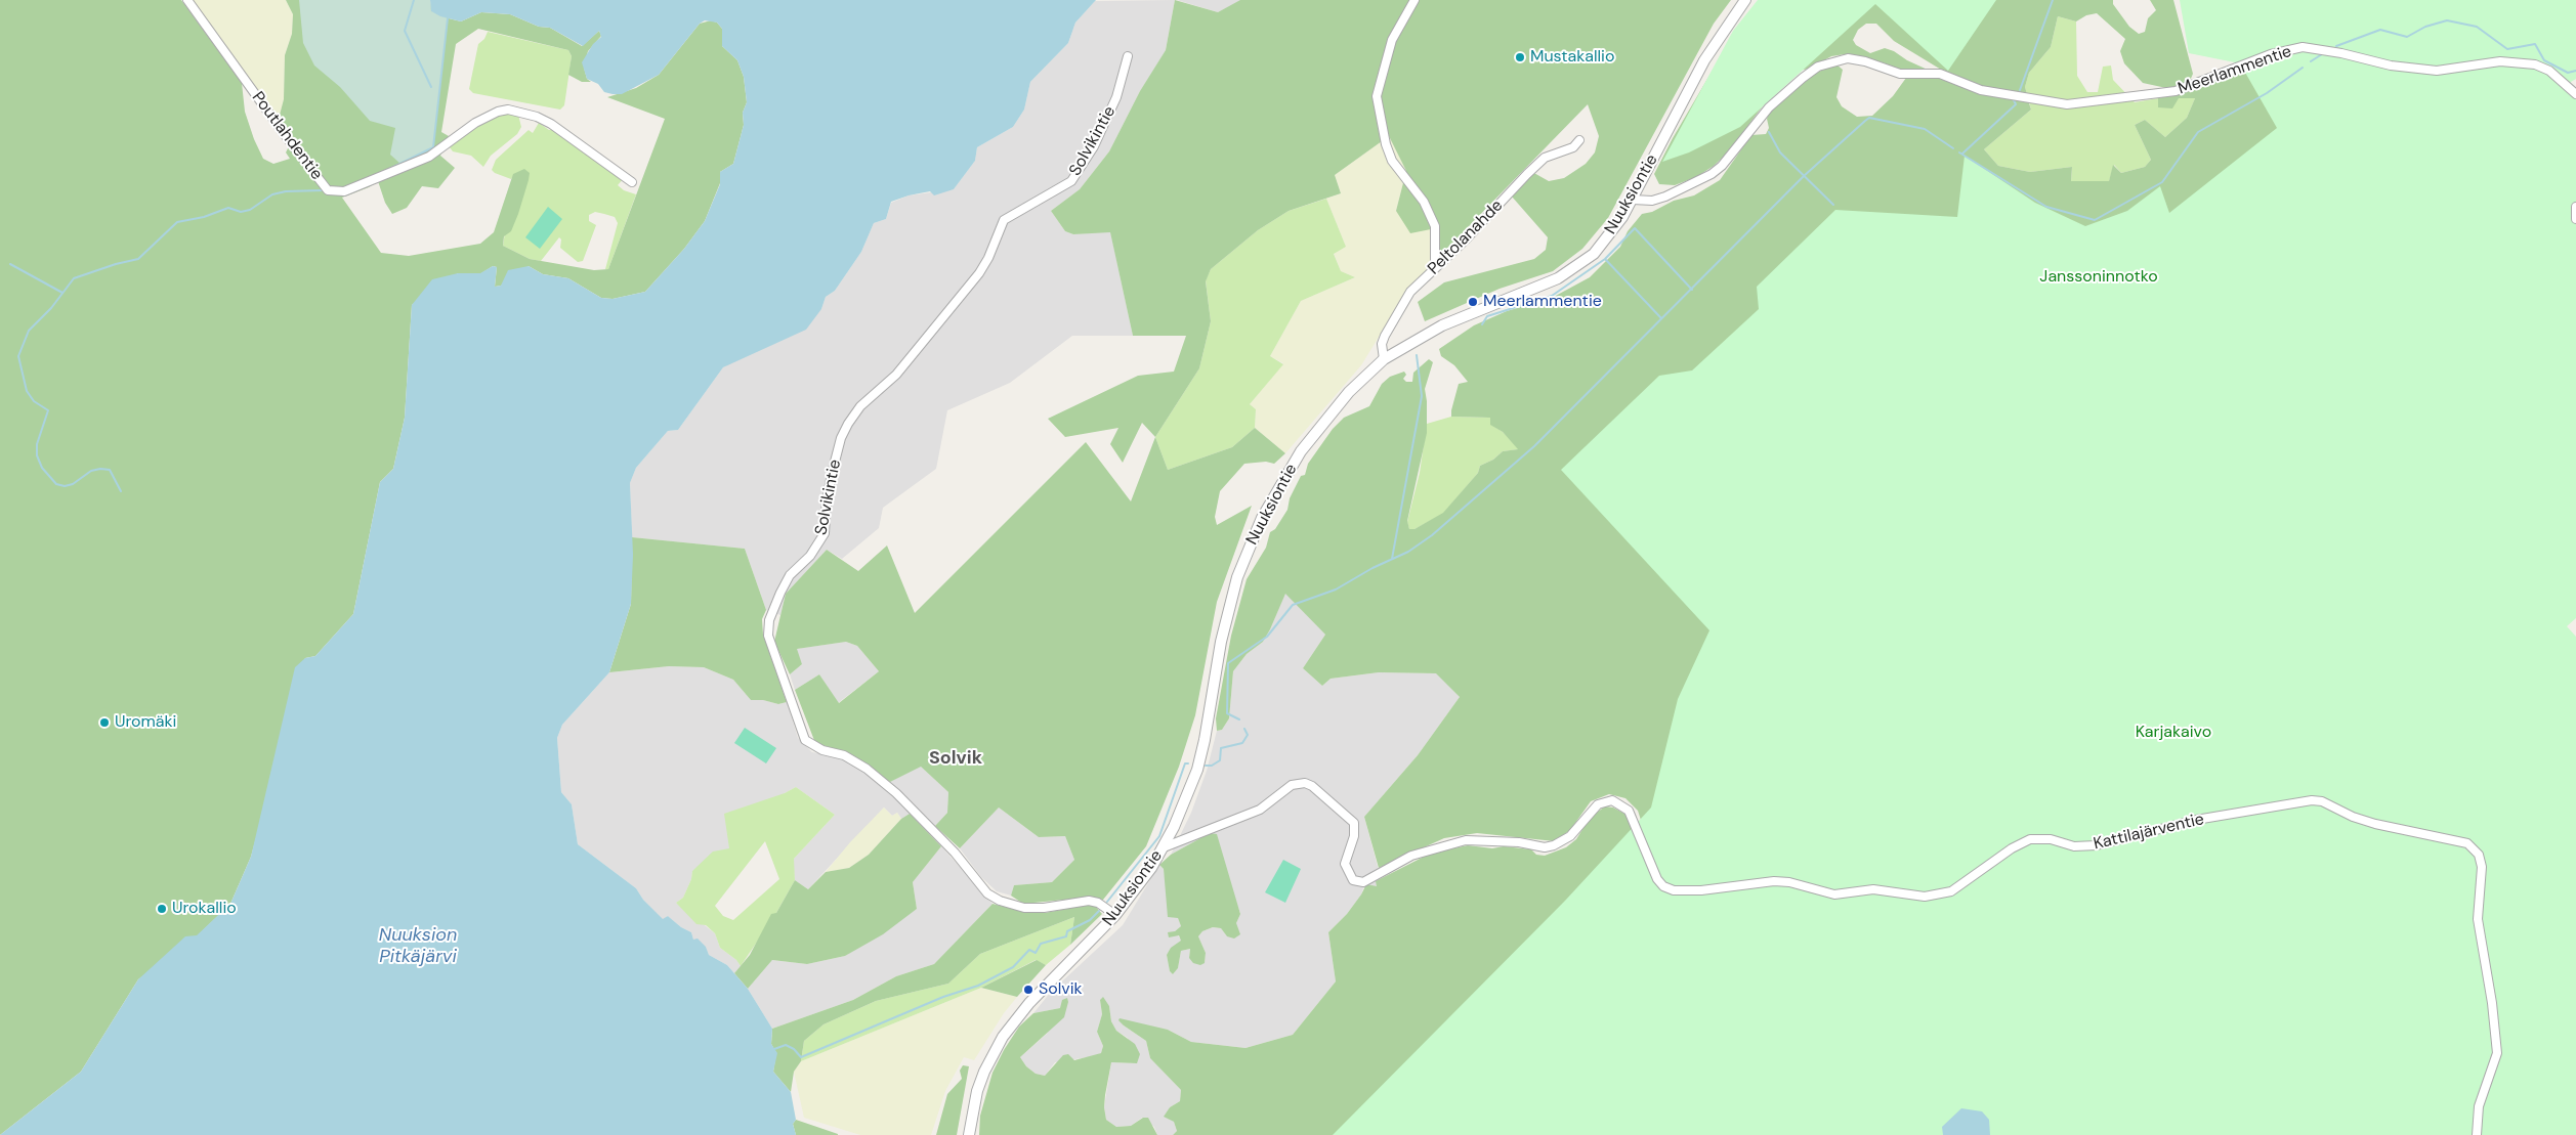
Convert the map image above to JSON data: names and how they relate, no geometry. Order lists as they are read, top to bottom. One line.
{"streets":{"street":["Meerlammentie","Poutlahdentie","Solvikintie","Nuuksiontie","Peltolanahde","Kattilajärventie"]},"crossings":[["Meerlammentie","Nuuksiontie"],["Solvikintie","Nuuksiontie"],["Nuuksiontie","Peltolanahde"],["Nuuksiontie","Kattilajärventie"]],"districts":["Solvik"],"water":["Nuuksion Pitkäjärvi"],"parks":["Janssoninnotko","Karjakaivo"],"places":["Mustakallio","Meerlammentie","Uromäki","Urokallio","Solvik"]}
